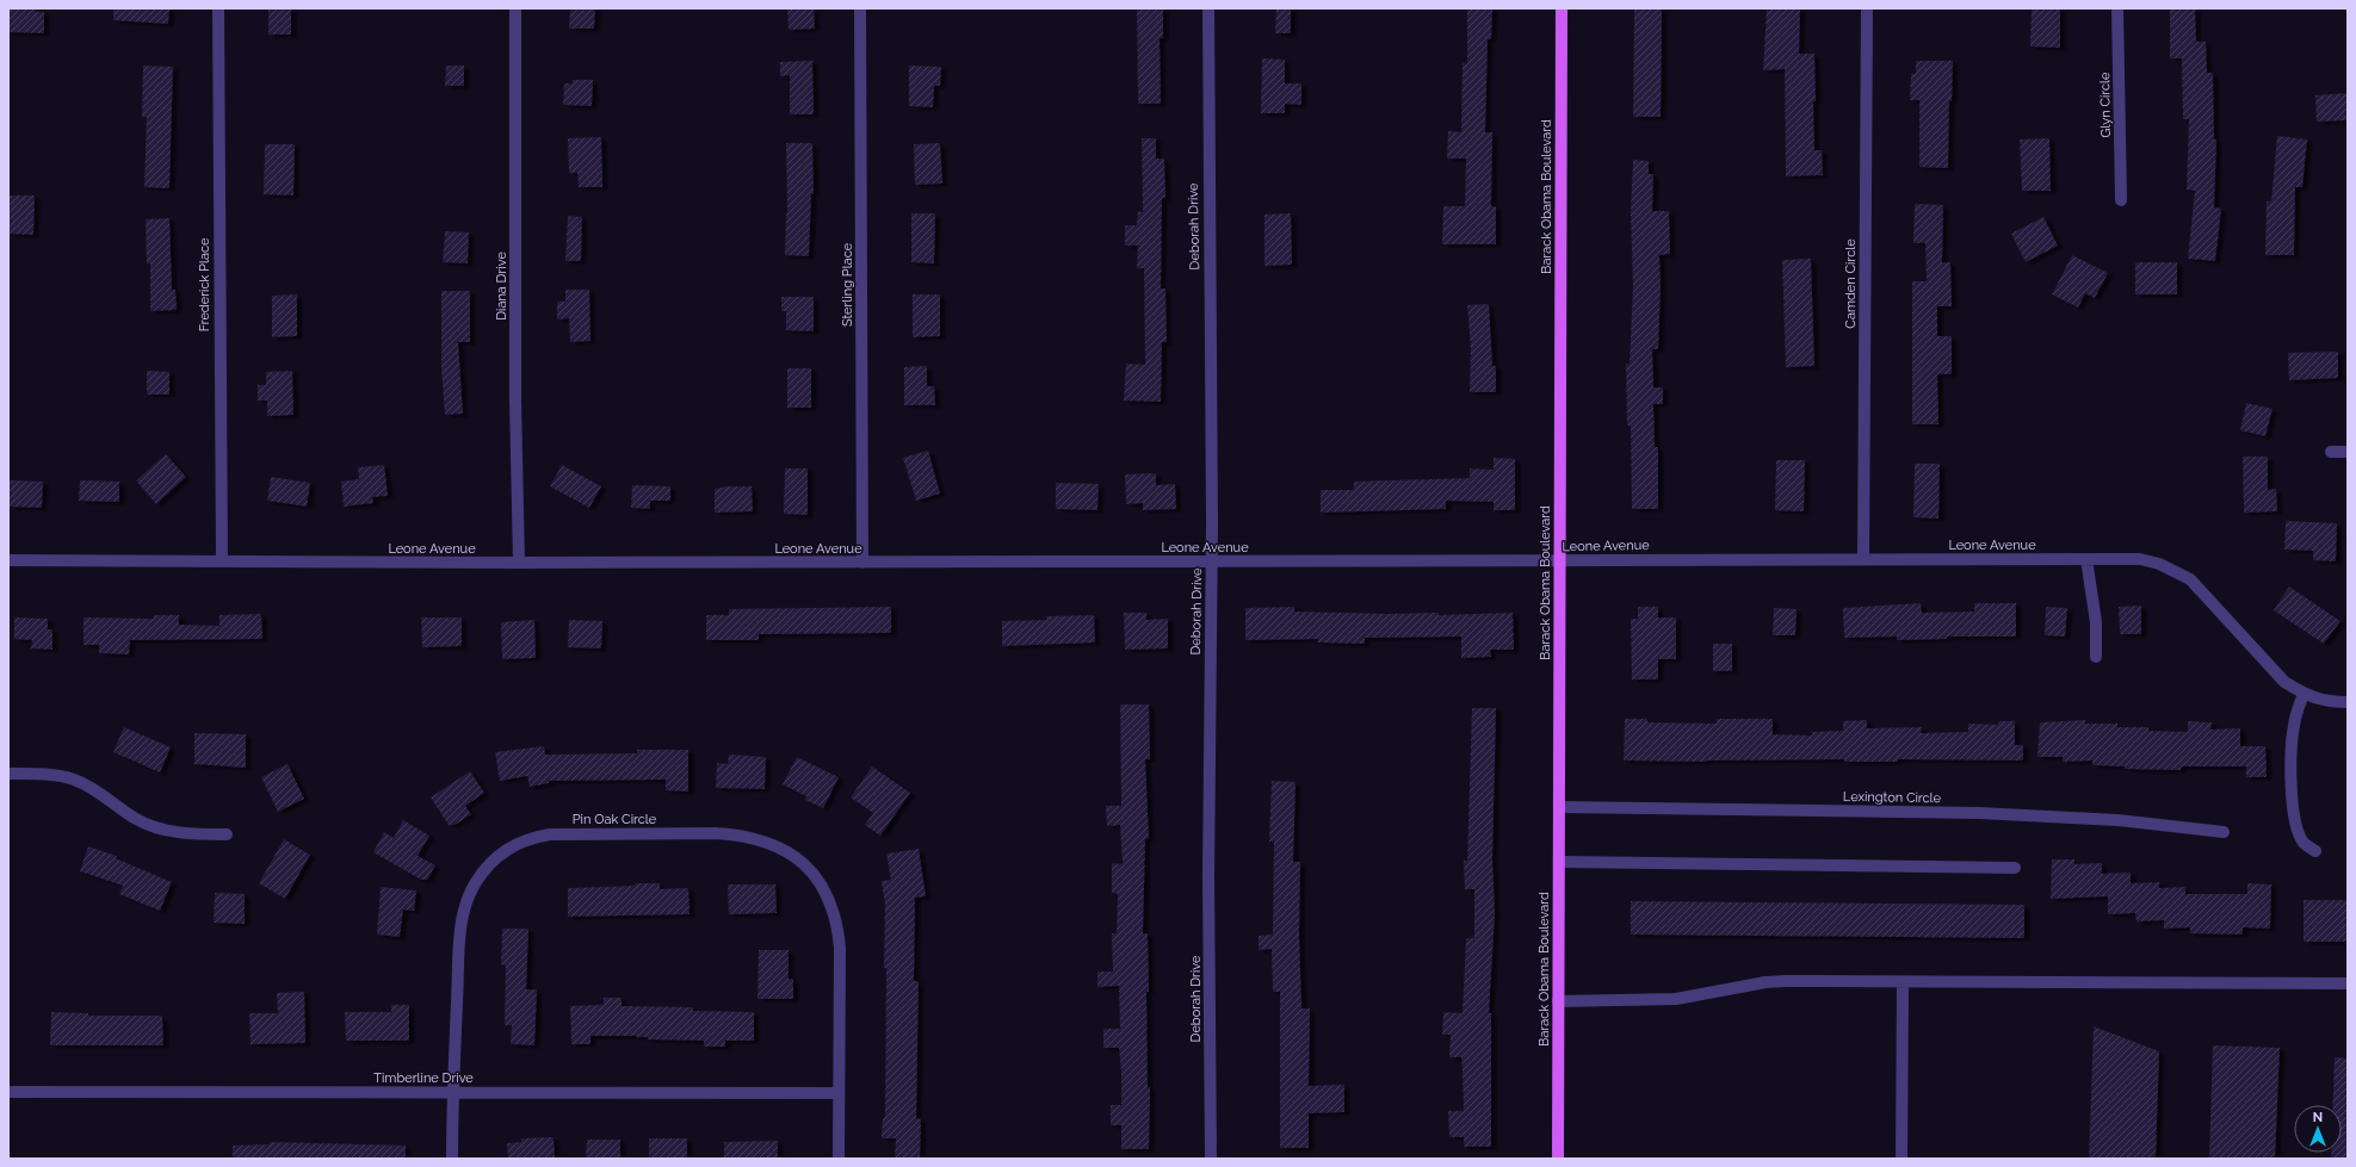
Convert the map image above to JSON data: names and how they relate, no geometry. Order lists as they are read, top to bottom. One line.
{"streets":{"main road":["Barack Obama Boulevard"],"street":["Glyn Circle","Deborah Drive","Camden Circle","Frederick Place","Sterling Place","Diana Drive","Leone Avenue","Lexington Circle","Pin Oak Circle","Timberline Drive"]},"crossings":[["Barack Obama Boulevard","Leone Avenue"],["Barack Obama Boulevard","Lexington Circle"],["Deborah Drive","Leone Avenue"],["Camden Circle","Leone Avenue"],["Frederick Place","Leone Avenue"],["Sterling Place","Leone Avenue"],["Diana Drive","Leone Avenue"],["Pin Oak Circle","Timberline Drive"]],"north":"top"}
